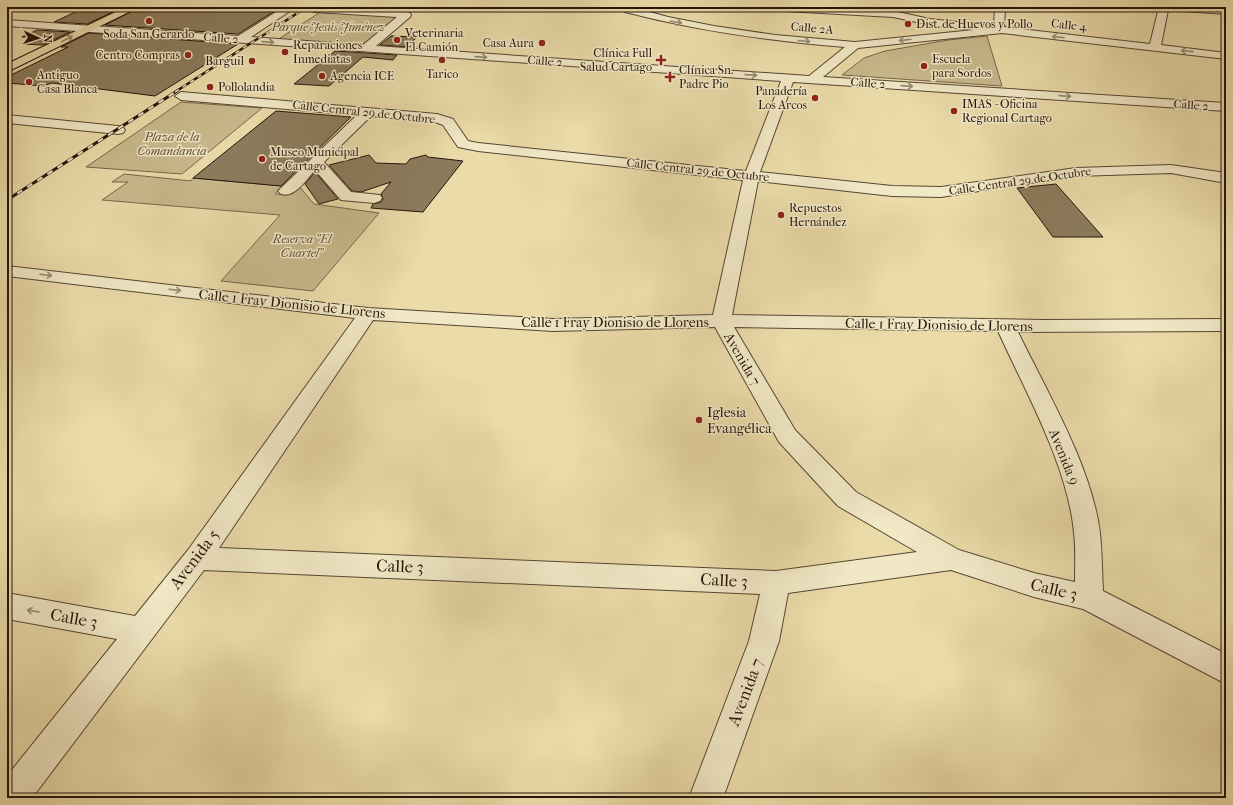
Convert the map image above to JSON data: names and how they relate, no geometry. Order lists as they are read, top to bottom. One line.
{"streets":{"street":["Calle 4","Calle 2A","Calle 2","Calle Central 29 de Octubre","Calle 1 Fray Dionisio de Llorens","Avenida 7","Avenida 9","Avenida 5","Calle 3"]},"crossings":[["Calle 4","Calle 2A"],["Calle 2","Avenida 7"],["Calle Central 29 de Octubre","Avenida 7"],["Calle 1 Fray Dionisio de Llorens","Avenida 7"],["Calle 1 Fray Dionisio de Llorens","Avenida 9"],["Calle 1 Fray Dionisio de Llorens","Avenida 5"],["Avenida 7","Calle 3"],["Avenida 9","Calle 3"],["Avenida 5","Calle 3"]],"one_way":["Calle 4","Calle 2"],"parks":["Parque Jesús Jiménez","Plaza de la Comandancia","Reserva \"El Cuartel\""],"places":{"other":["Soda San Gerardo","Dist. de Huevos y Pollo","Veterinaria El Camión","Casa Aura","Reparaciones Inmediatas","Centro Compras","Tarico","Barguil","Escuela para Sordos","Agencia ICE","Antiguo Casa Blanca","Pollolandia","Panadería Los Arcos","IMAS - Oficina Regional Cartago","Museo Municipal de Cartago","Repuestos Hernández","Iglesia Evangélica"],"health":["Clínica Full Salud Cartago","Clínica Sn. Padre Pio"]},"north":"right"}
